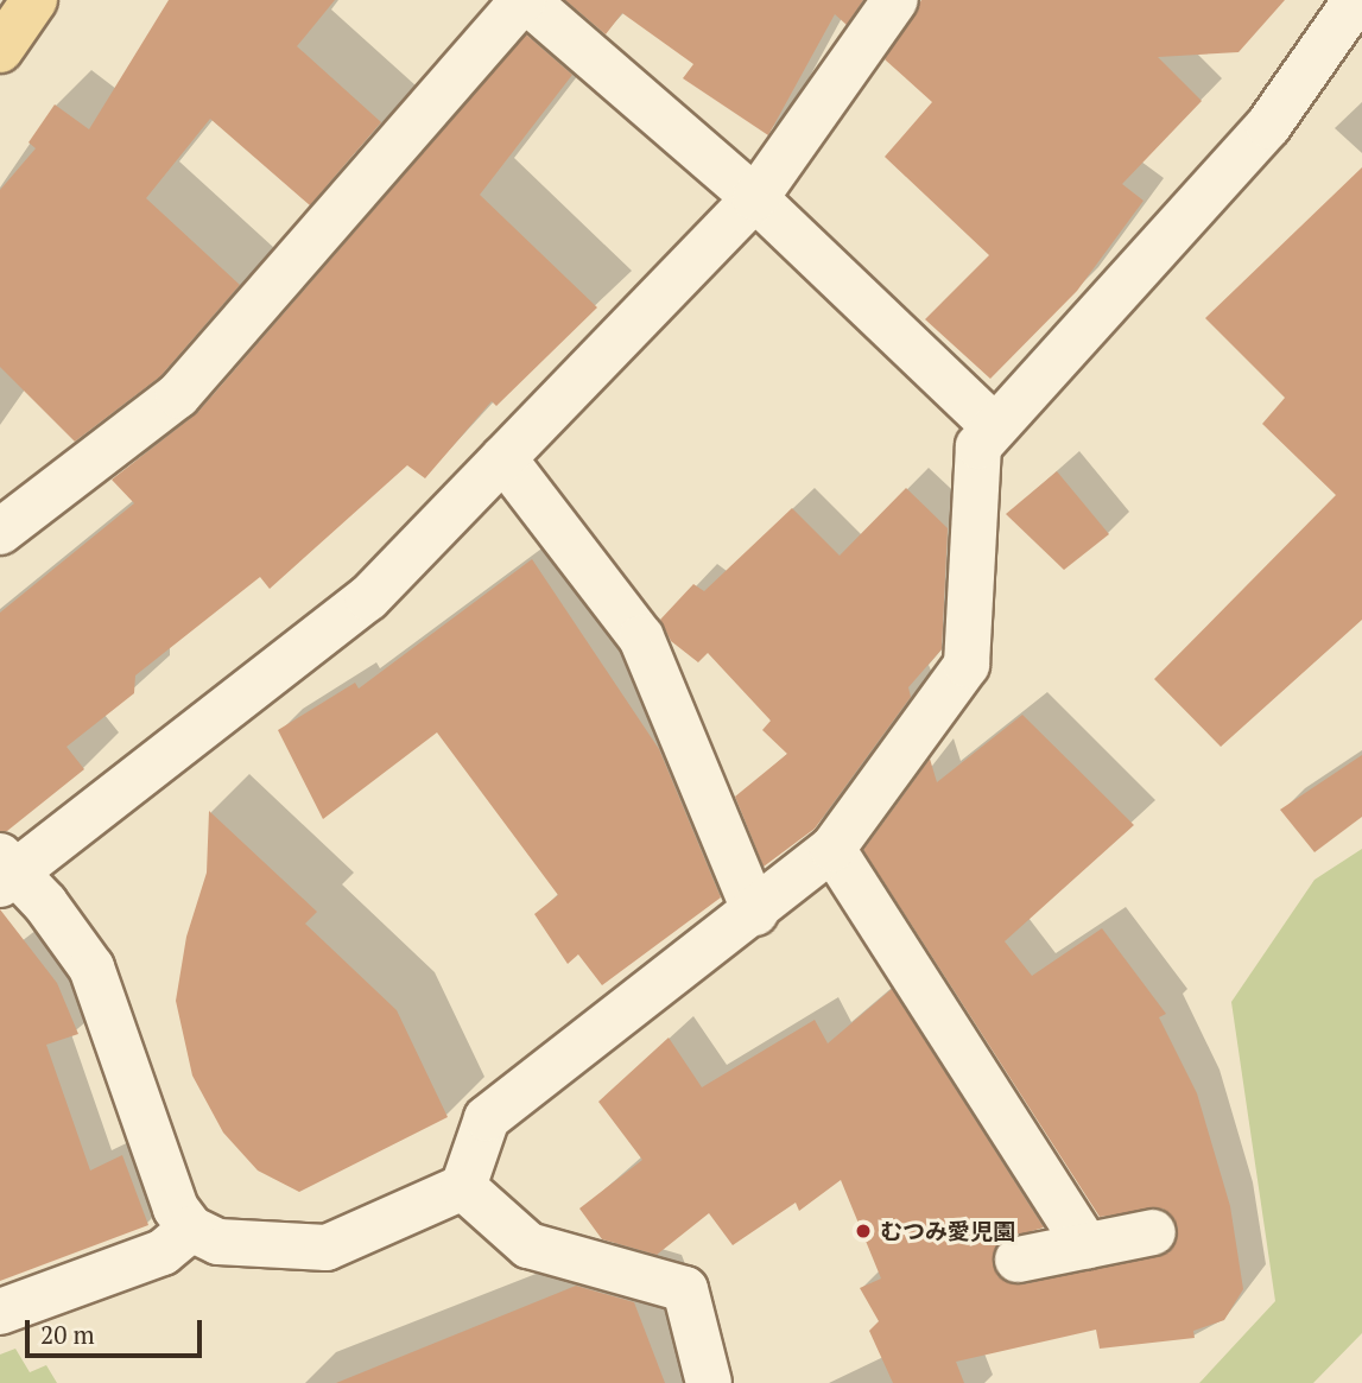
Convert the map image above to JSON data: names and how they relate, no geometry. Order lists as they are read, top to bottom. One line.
{"places":["むつみ愛児園"],"scale_bar":"20 m"}
